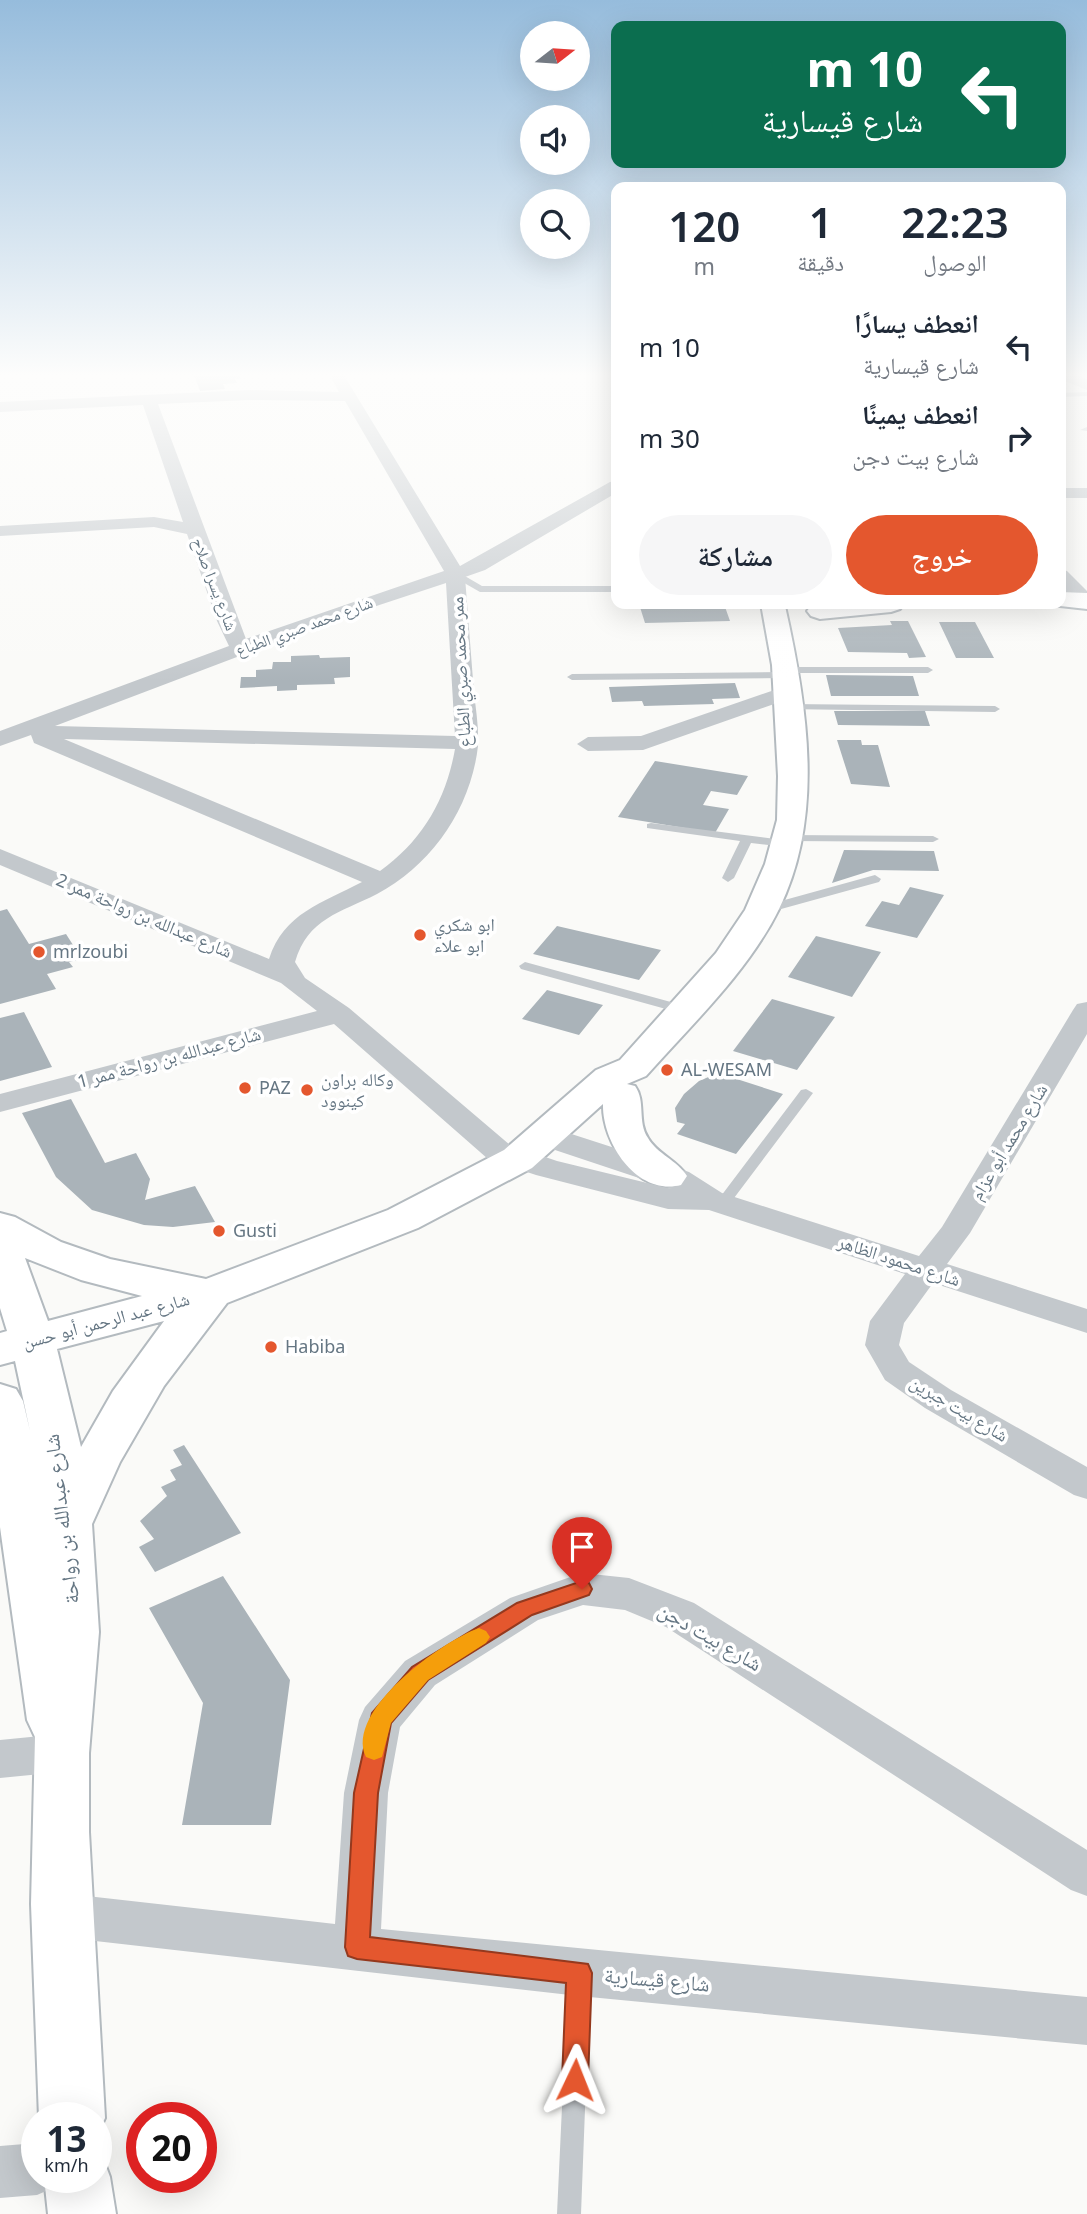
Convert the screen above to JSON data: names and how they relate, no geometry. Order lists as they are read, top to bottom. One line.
{"streets":{"street":["شارع يسرا صلاح","شارع محمد صبري الطباع","ممر محمد صبري الطباع","شارع عبدالله بن رواحة ممر 2","شارع عبدالله بن رواحة ممر 1","شارع محمد أبو عزام","شارع محمود الظاهر","شارع عبد الرحمن أبو حسن","شارع بيت جبرين","شارع عبدالله بن رواحة","شارع بيت دجن","شارع قيسارية"]},"crossings":[["شارع يسرا صلاح","شارع محمد صبري الطباع"],["شارع محمد صبري الطباع","ممر محمد صبري الطباع"],["ممر محمد صبري الطباع","شارع عبدالله بن رواحة ممر 2"],["شارع محمد أبو عزام","شارع محمود الظاهر"],["شارع محمد أبو عزام","شارع بيت جبرين"],["شارع محمود الظاهر","شارع عبد الرحمن أبو حسن"],["شارع محمود الظاهر","شارع بيت جبرين"],["شارع عبد الرحمن أبو حسن","شارع عبدالله بن رواحة"],["شارع عبدالله بن رواحة","شارع قيسارية"],["شارع بيت دجن","شارع قيسارية"]],"places":["ابو شكري ابو علاء","mrlzoubi","AL-WESAM","PAZ","وكاله براون كينوود","Gusti","Habiba"],"north":"right","page":{"turn":["10 m","شارع قيسارية"],"eta":["22:23","الوصول","1","دقيقة","120","m"],"list":[{"name":"انعطف يسارًا","note":"شارع قيسارية","value":"10 m"},{"name":"انعطف يمينًا","note":"شارع بيت دجن","value":"30 m"}],"buttons":["خروج","مشاركة"],"speed":"13 km/h","limit":"20"}}
